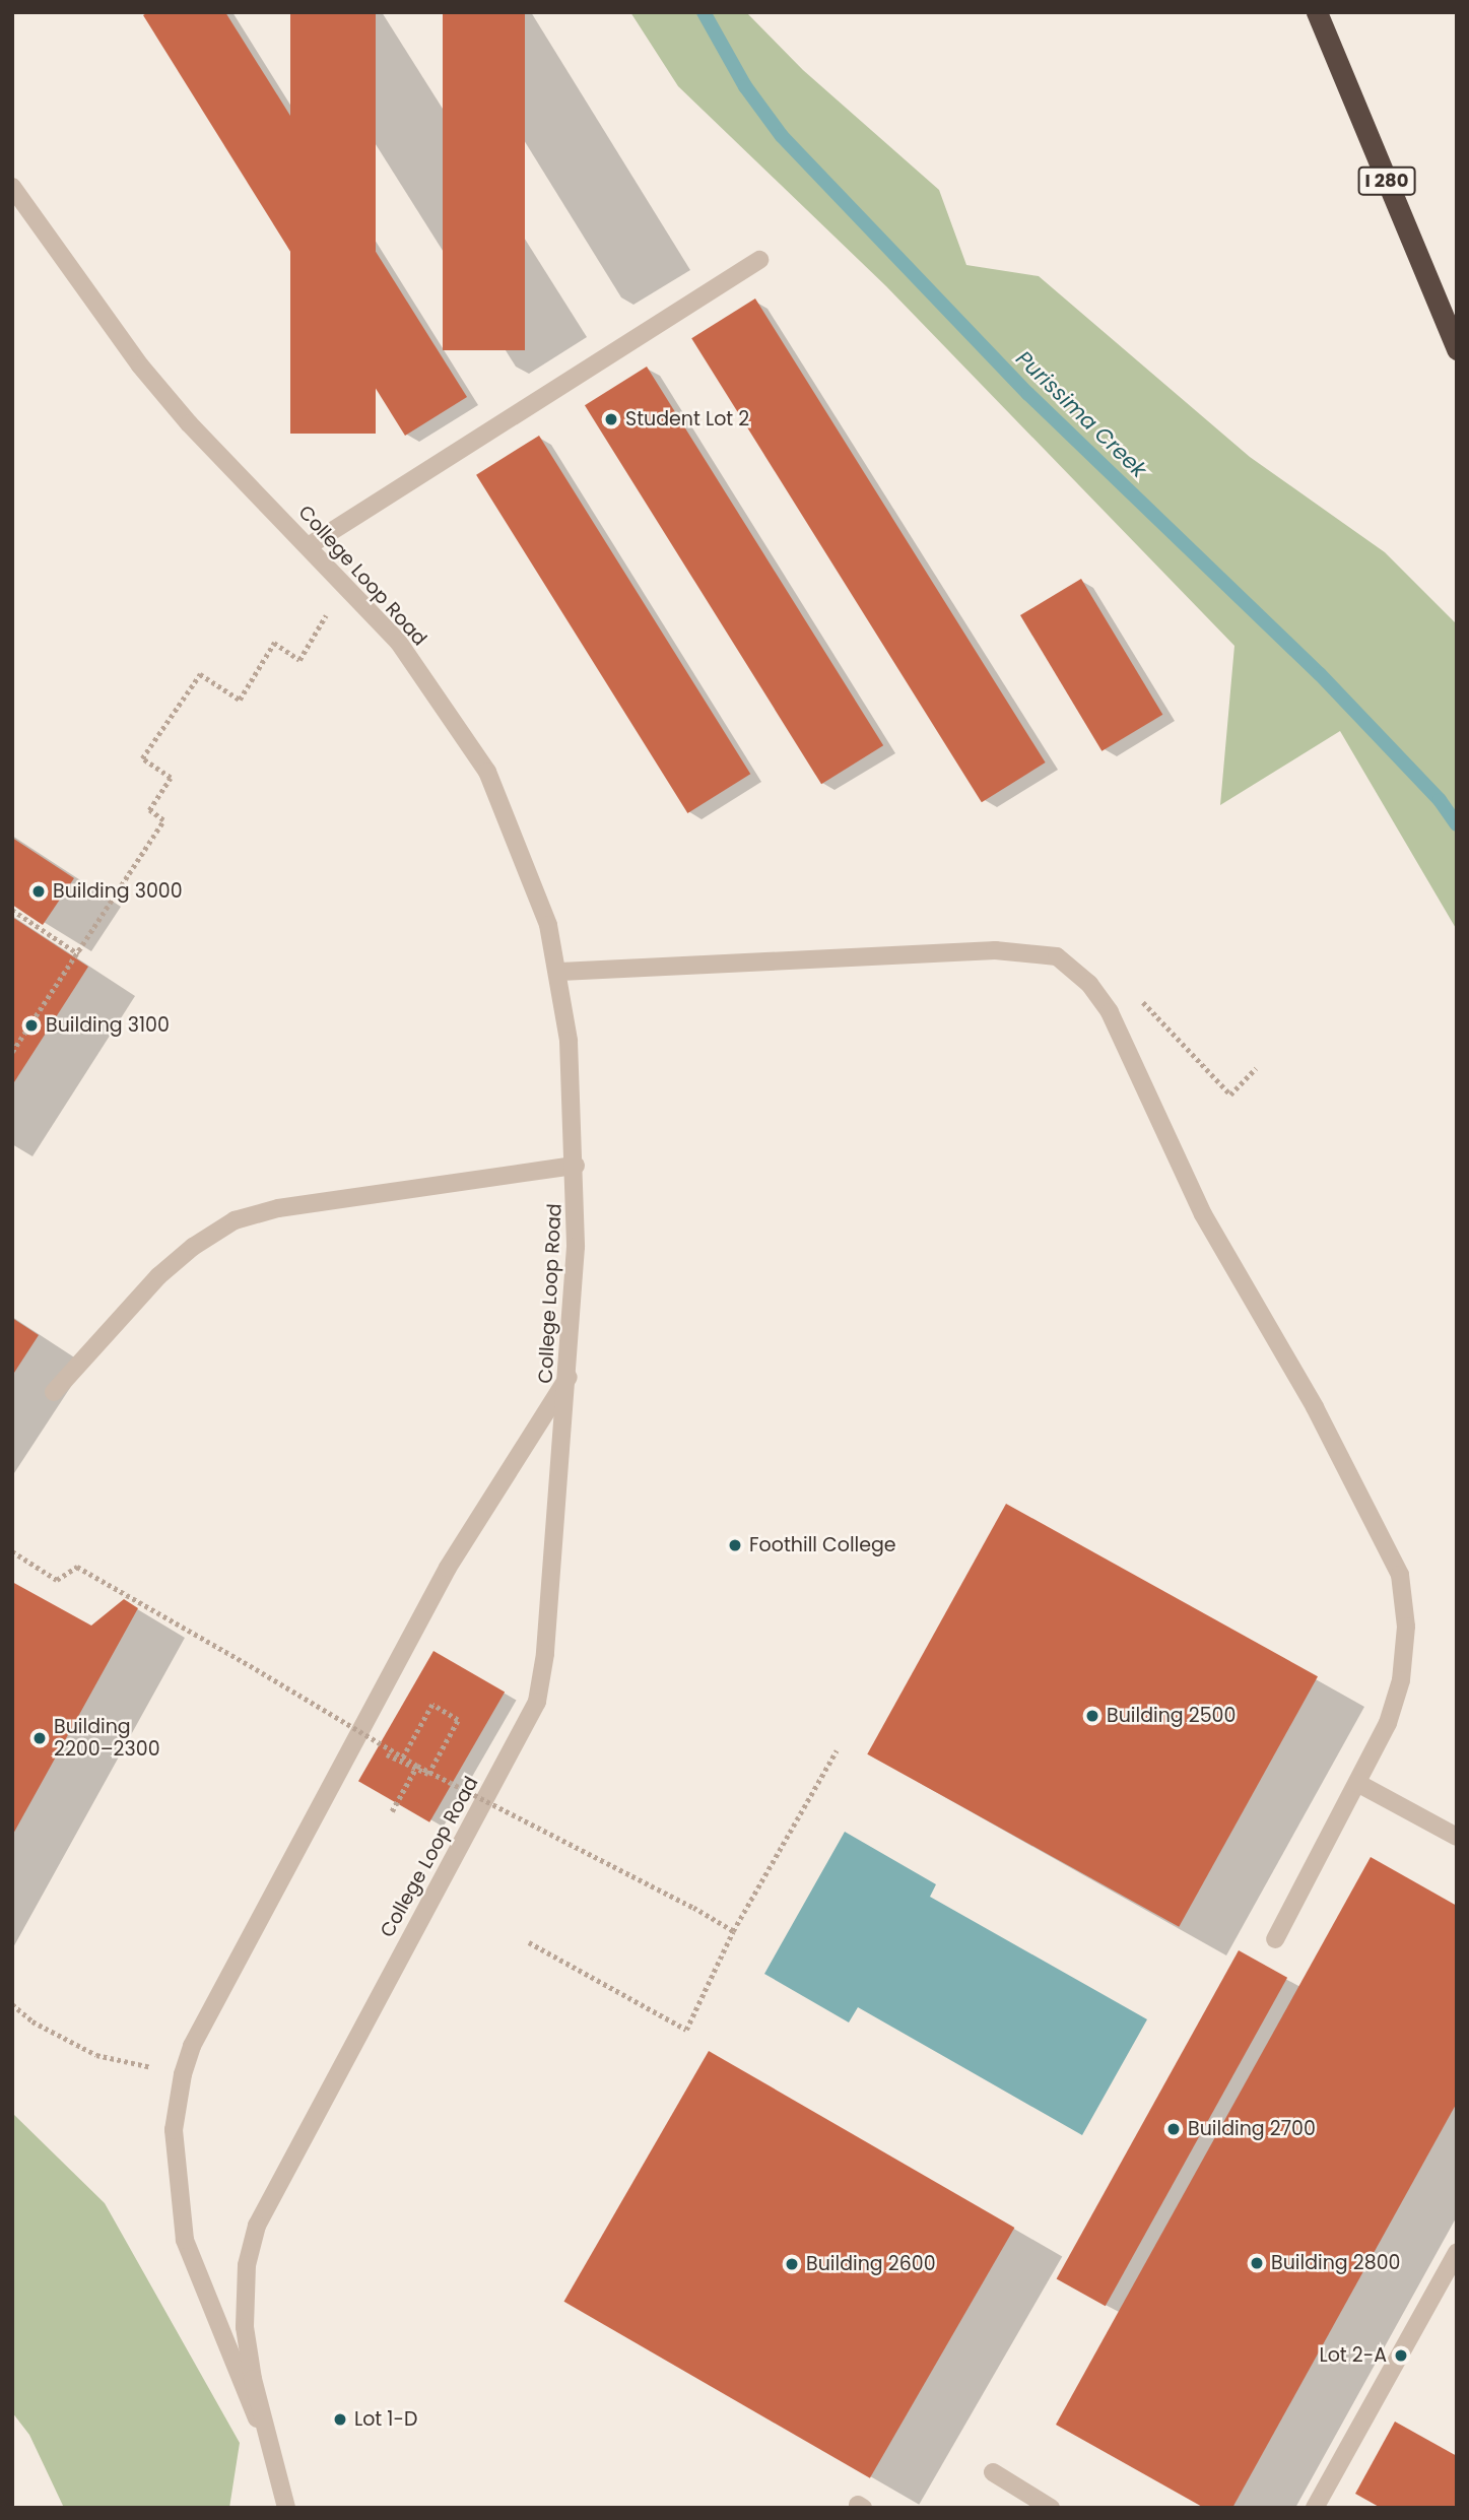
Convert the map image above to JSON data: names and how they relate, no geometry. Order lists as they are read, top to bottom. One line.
{"streets":{"highway":["I 280"],"street":["College Loop Road"]},"water":["Purissima Creek"],"places":["Student Lot 2","Building 3000","Building 3100","Foothill College","Building 2500","Building 2200–2300","Building 2700","Building 2800","Building 2600","Lot 2-A","Lot 1-D"]}
